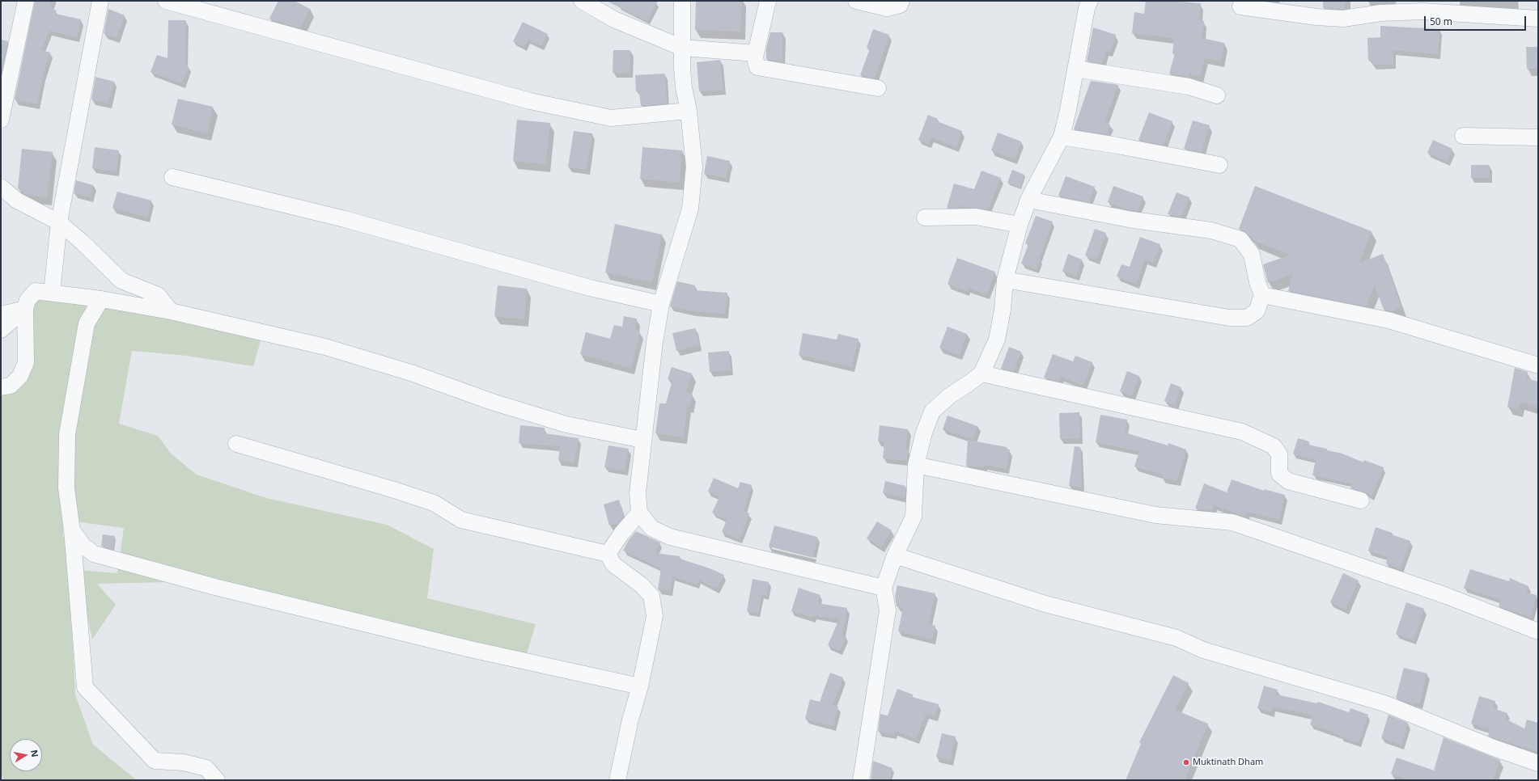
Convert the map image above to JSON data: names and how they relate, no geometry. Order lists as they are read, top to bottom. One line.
{"places":["Muktinath Dham"],"scale_bar":"50 m","north":"right"}
